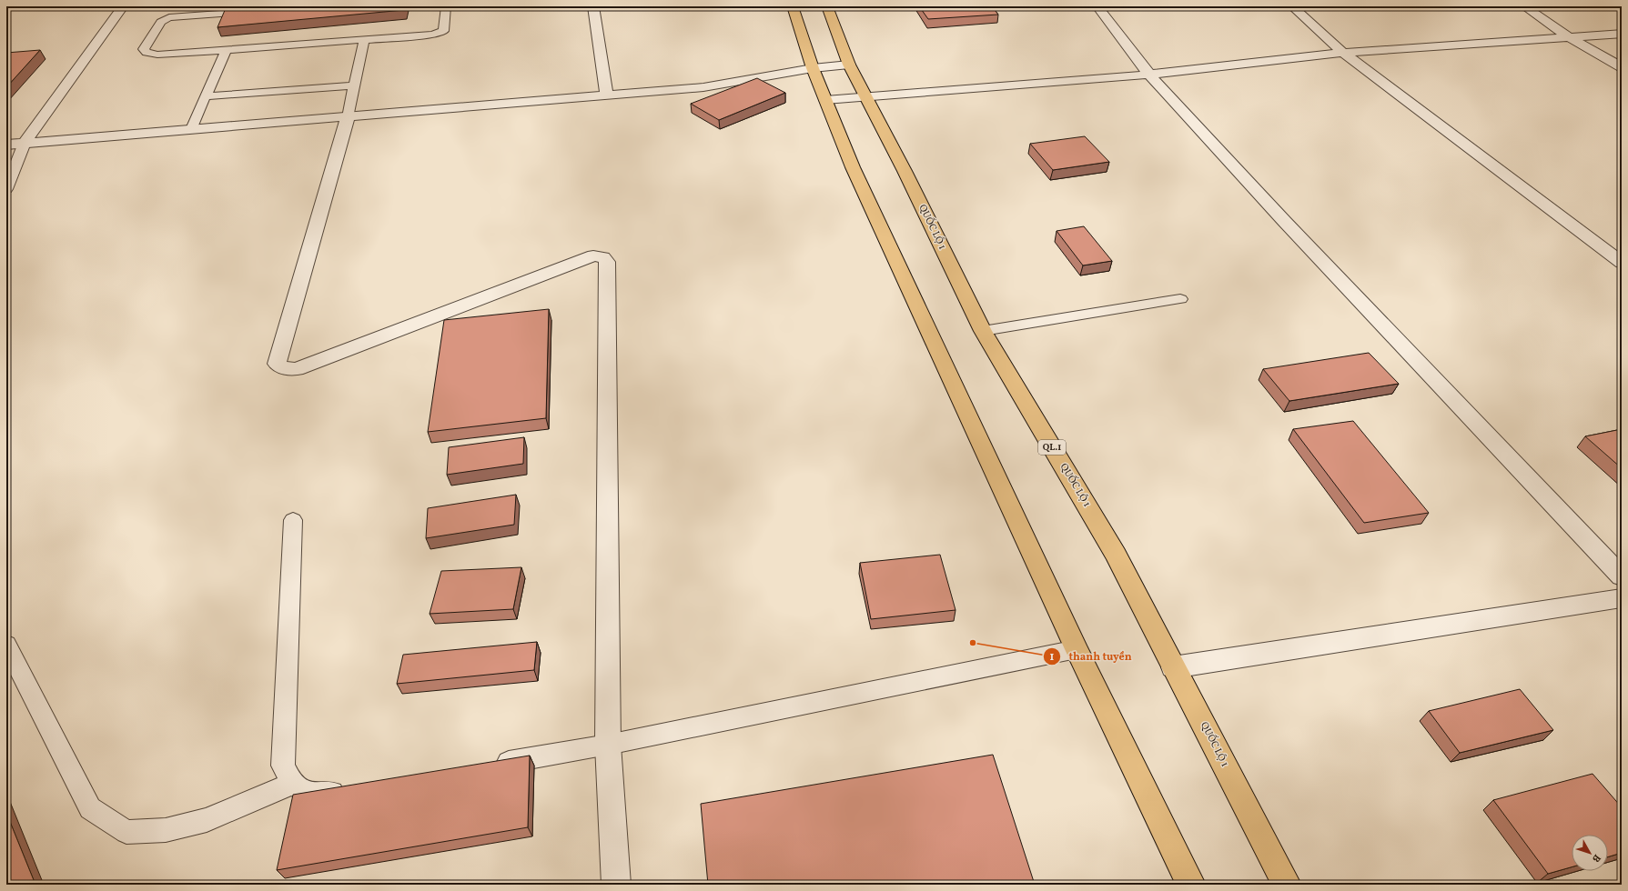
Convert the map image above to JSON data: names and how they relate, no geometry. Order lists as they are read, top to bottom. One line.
{"streets":{"highway":["QUỐC LỘ 1","QL.1"]},"places":["thanh tuyền"],"north":"bottom right"}
